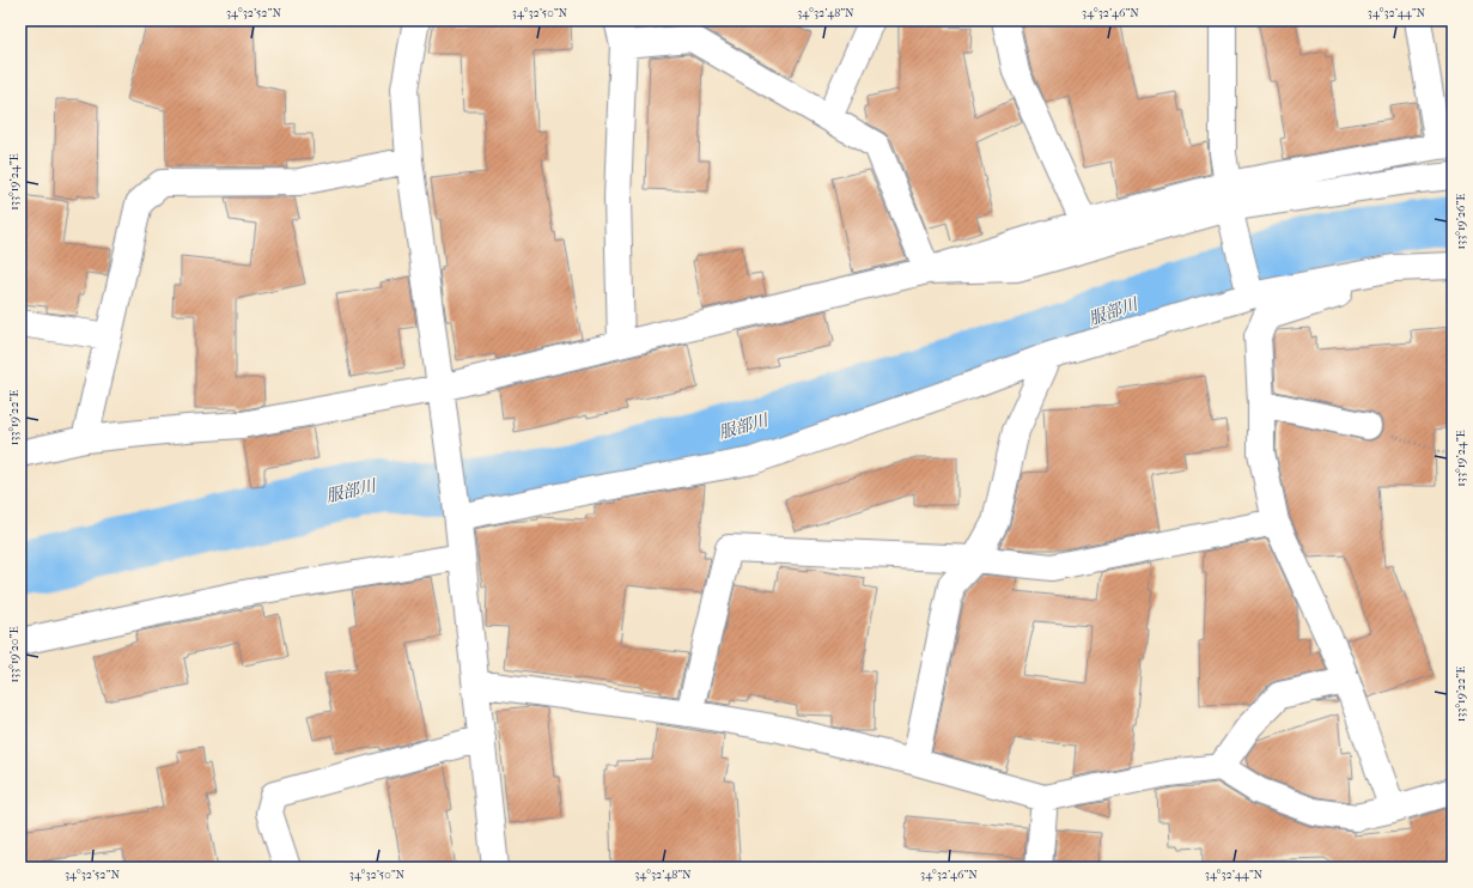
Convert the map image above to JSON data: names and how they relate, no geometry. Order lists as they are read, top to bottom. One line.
{"water":["服部川"],"coordinates":["34°32'52\"N","34°32'50\"N","34°32'48\"N","34°32'46\"N","34°32'44\"N","133°19'24\"E","133°19'26\"E","133°19'22\"E","133°19'20\"E"]}
